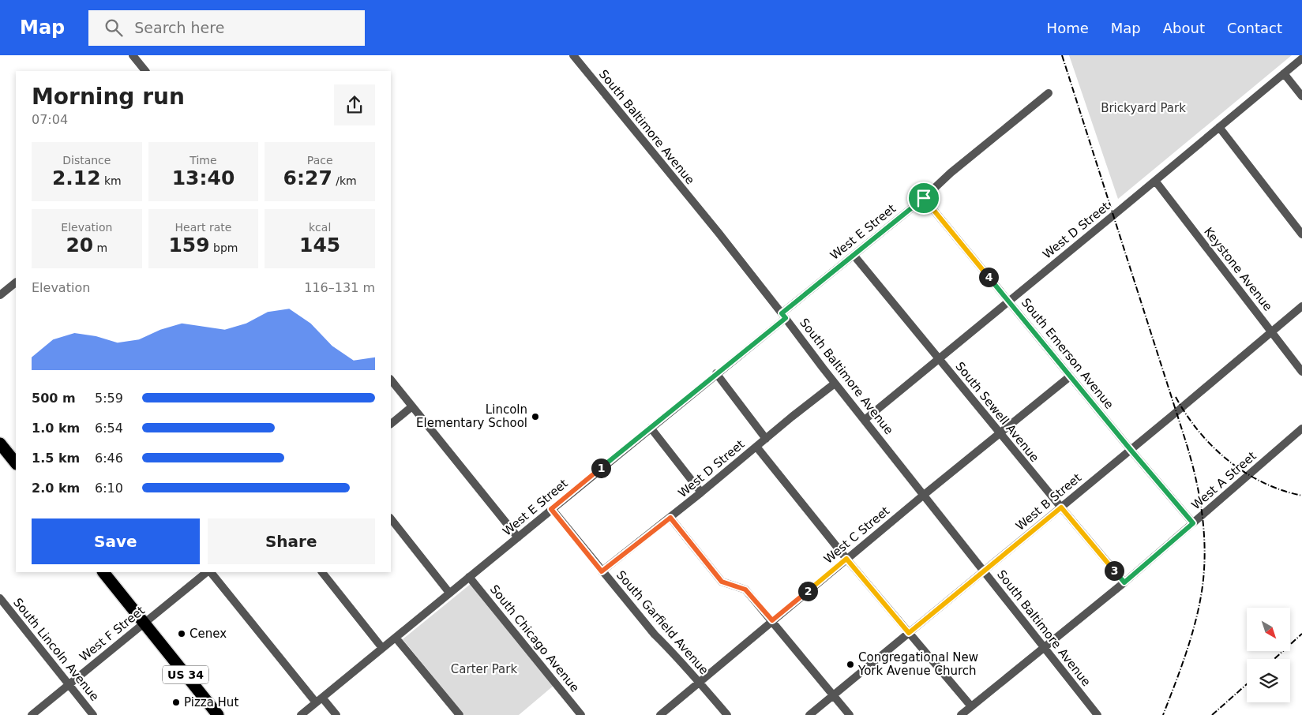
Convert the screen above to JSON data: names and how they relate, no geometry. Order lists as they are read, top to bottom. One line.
{"streets":{"highway":["US 34"],"street":["South Baltimore Avenue","West D Street","West E Street","Keystone Avenue","South Emerson Avenue","South Sewell Avenue","West A Street","West B Street","West C Street","South Garfield Avenue","West F Street","South Chicago Avenue","South Lincoln Avenue"]},"crossings":[["South Baltimore Avenue","West D Street"],["South Baltimore Avenue","West E Street"],["South Baltimore Avenue","West A Street"],["South Baltimore Avenue","West B Street"],["South Baltimore Avenue","West C Street"],["West D Street","Keystone Avenue"],["West D Street","South Emerson Avenue"],["West D Street","South Sewell Avenue"],["West D Street","South Garfield Avenue"],["West E Street","South Emerson Avenue"],["West E Street","South Sewell Avenue"],["West E Street","South Garfield Avenue"],["West E Street","South Chicago Avenue"],["Keystone Avenue","West B Street"],["South Emerson Avenue","West A Street"],["South Emerson Avenue","West B Street"],["South Emerson Avenue","West C Street"],["South Sewell Avenue","West A Street"],["South Sewell Avenue","West B Street"],["South Sewell Avenue","West C Street"],["West C Street","South Garfield Avenue"],["West F Street","South Lincoln Avenue"],["West F Street","US 34"]],"parks":["Brickyard Park","Carter Park"],"places":["Lincoln Elementary School","Cenex","Congregational New York Avenue Church","Pizza Hut"],"north":"bottom right","page":{"header":"Map","search":"Search here","nav":["Home","Map","About","Contact"],"heading":["Morning run","07:04"],"stats":[["Distance","2.12 km"],["Time","13:40"],["Pace","6:27 /km"],["Elevation","20 m"],["Heart rate","159 bpm"],["kcal","145"]],"pins":["4","1","3","2"],"chart":["Elevation","116–131 m"],"list":[{"name":"500 m","note":"5:59"},{"name":"1.0 km","note":"6:54"},{"name":"1.5 km","note":"6:46"},{"name":"2.0 km","note":"6:10"}],"buttons":["Save","Share"]}}
